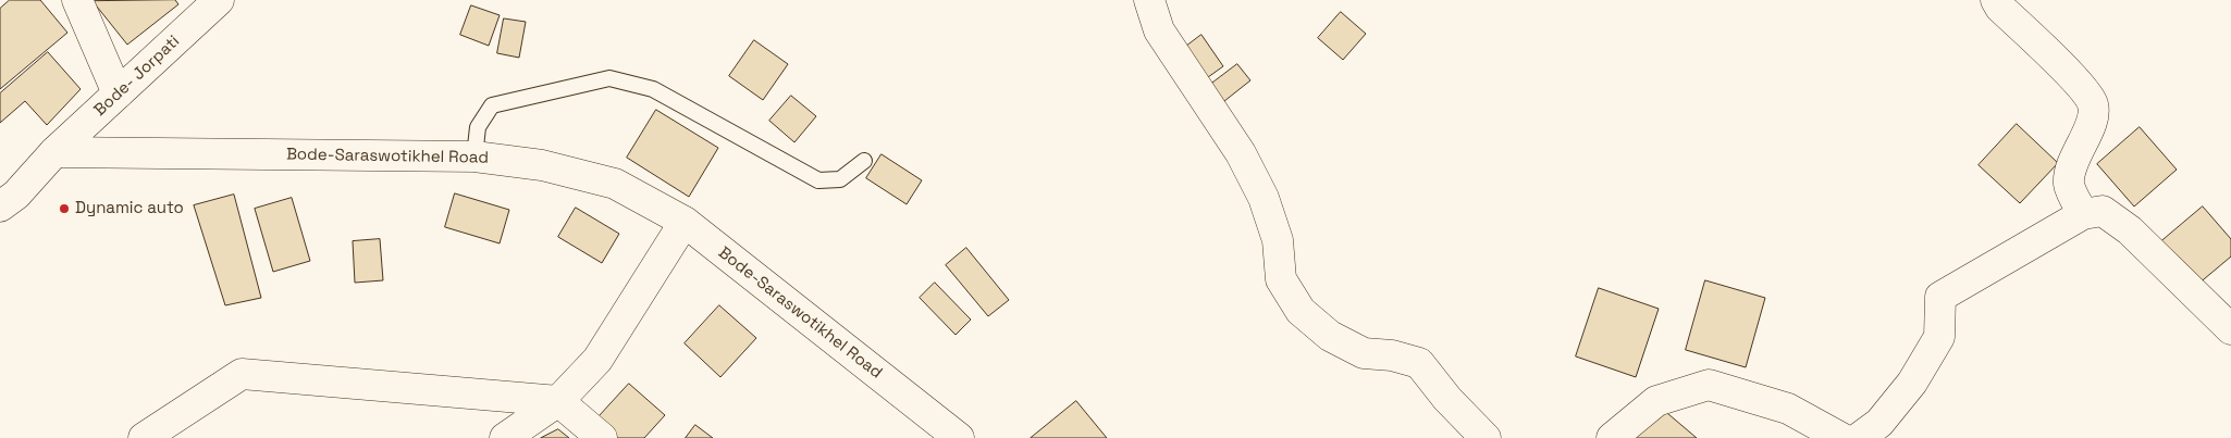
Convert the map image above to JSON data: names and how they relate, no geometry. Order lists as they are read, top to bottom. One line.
{"streets":{"street":["Bode- Jorpati","Bode-Saraswotikhel Road"]},"crossings":[["Bode- Jorpati","Bode-Saraswotikhel Road"]],"places":["Dynamic auto"]}
